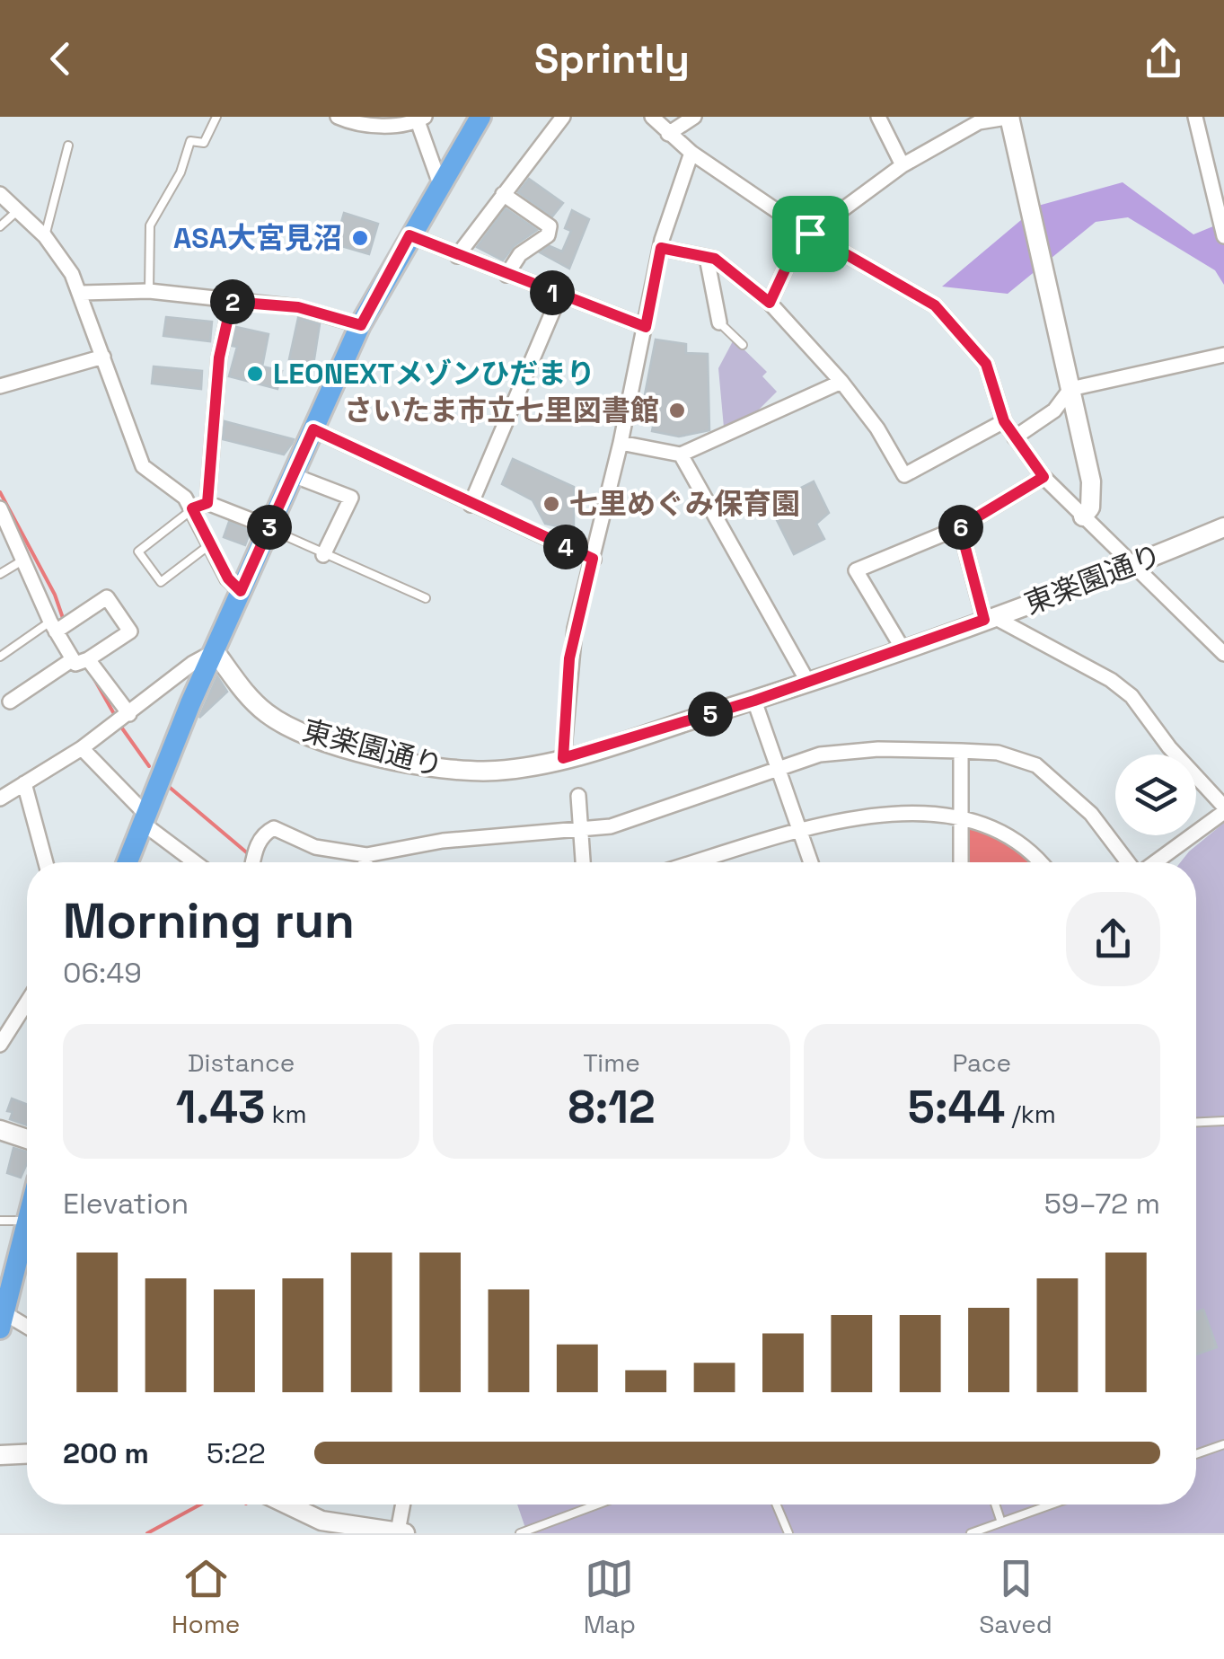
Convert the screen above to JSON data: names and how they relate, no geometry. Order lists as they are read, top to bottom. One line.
{"streets":{"street":["東楽園通り"]},"places":["ASA大宮見沼","LEONEXTメゾンひだまり","さいたま市立七里図書館","七里めぐみ保育園"],"page":{"header":"Sprintly","pins":["1","2","3","6","4","5"],"heading":["Morning run","06:49"],"stats":[["Distance","1.43 km"],["Time","8:12"],["Pace","5:44 /km"]],"chart":["Elevation","59–72 m"],"list":[{"name":"200 m","note":"5:22"}],"tabs":["Home","Map","Saved"]}}
